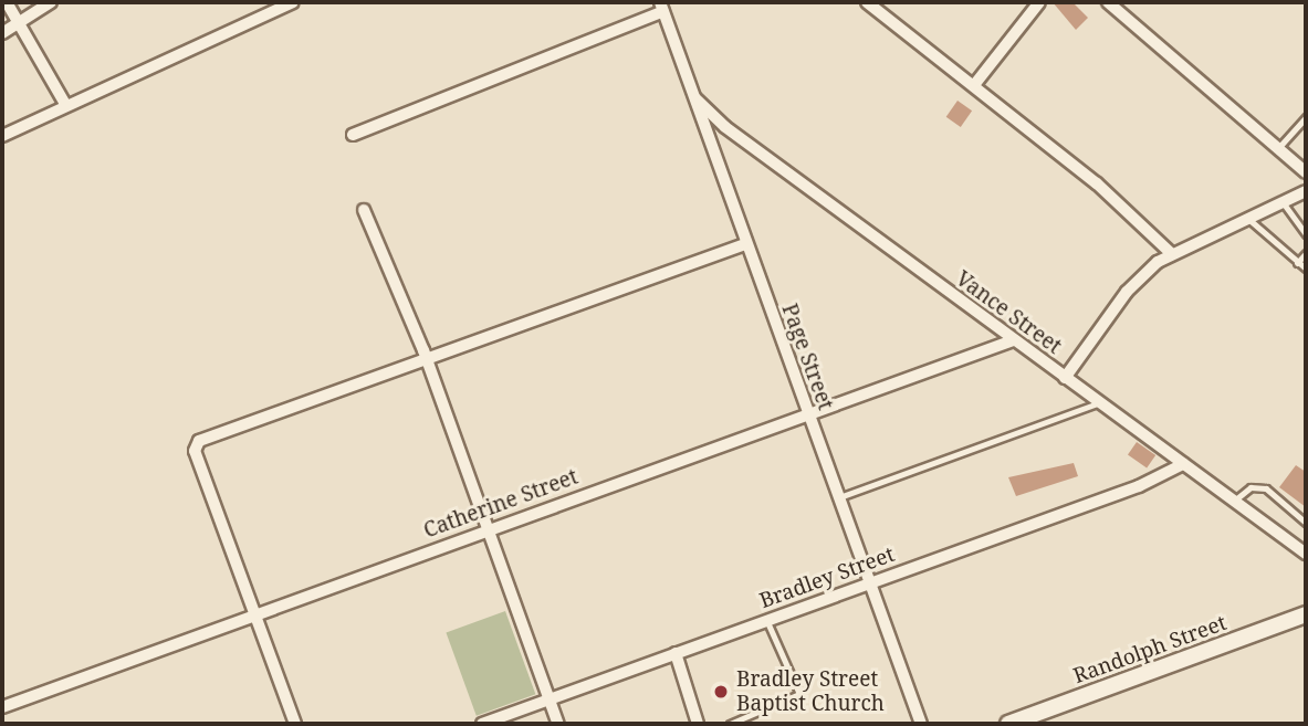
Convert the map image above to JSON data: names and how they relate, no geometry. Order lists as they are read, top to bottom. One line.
{"streets":{"street":["Vance Street","Page Street","Catherine Street","Bradley Street","Randolph Street"]},"crossings":[["Vance Street","Page Street"],["Vance Street","Catherine Street"],["Vance Street","Bradley Street"],["Page Street","Catherine Street"],["Page Street","Bradley Street"]],"places":["Bradley Street Baptist Church"]}
